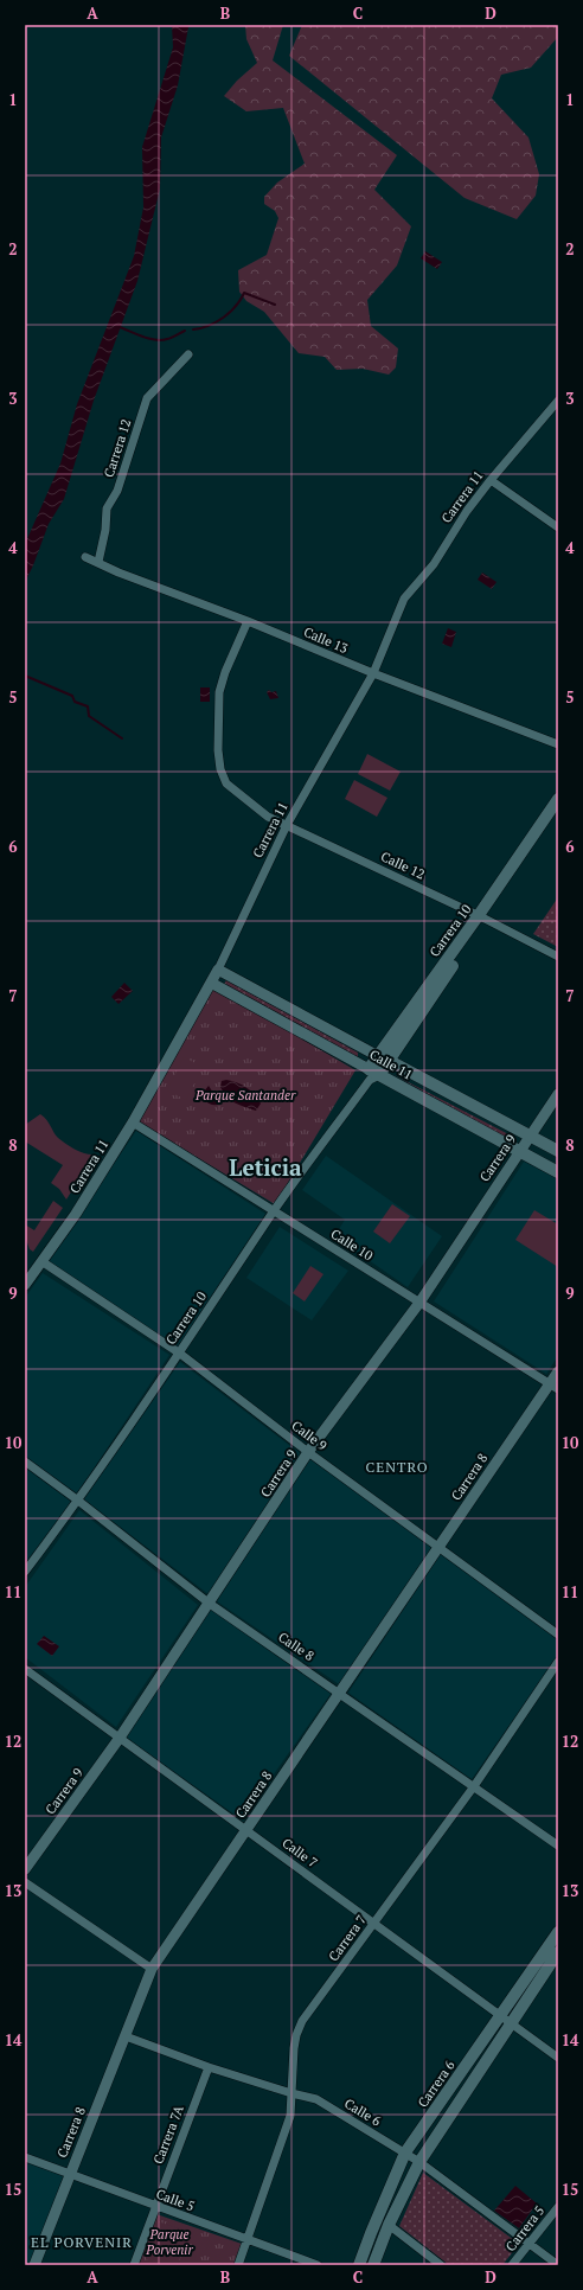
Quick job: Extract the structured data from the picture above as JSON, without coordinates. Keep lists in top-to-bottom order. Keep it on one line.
{"streets":{"main road":["Carrera 10","Calle 11","Carrera 6"],"street":["Carrera 12","Carrera 11","Calle 13","Calle 12","Carrera 9","Calle 10","Calle 9","Carrera 8","Calle 8","Calle 7","Carrera 7","Calle 6","Carrera 7A","Calle 5","Carrera 5"]},"crossings":[["Carrera 12","Calle 13"],["Carrera 11","Calle 13"],["Carrera 11","Calle 12"],["Carrera 11","Calle 11"],["Carrera 11","Calle 10"],["Carrera 11","Calle 9"],["Calle 13","Calle 12"],["Calle 12","Carrera 10"],["Carrera 10","Calle 11"],["Carrera 10","Calle 10"],["Carrera 10","Calle 9"],["Carrera 10","Calle 8"],["Calle 11","Carrera 9"],["Carrera 9","Calle 10"],["Carrera 9","Calle 9"],["Carrera 9","Calle 8"],["Carrera 9","Calle 7"],["Calle 10","Carrera 8"],["Calle 9","Carrera 8"],["Carrera 8","Calle 8"],["Carrera 8","Calle 7"],["Carrera 8","Calle 6"],["Carrera 8","Calle 5"],["Calle 8","Carrera 7"],["Calle 7","Carrera 7"],["Calle 7","Carrera 6"],["Carrera 7","Calle 6"],["Carrera 7","Calle 5"],["Carrera 6","Calle 6"],["Calle 6","Carrera 7A"],["Calle 6","Carrera 5"],["Carrera 7A","Calle 5"]],"districts":["Leticia","CENTRO","EL PORVENIR"],"parks":["Parque Santander","Parque Porvenir"],"grid":{"columns":["A","B","C","D"],"rows":["1","2","3","4","5","6","7","8","9","10","11","12","13","14","15"]}}
